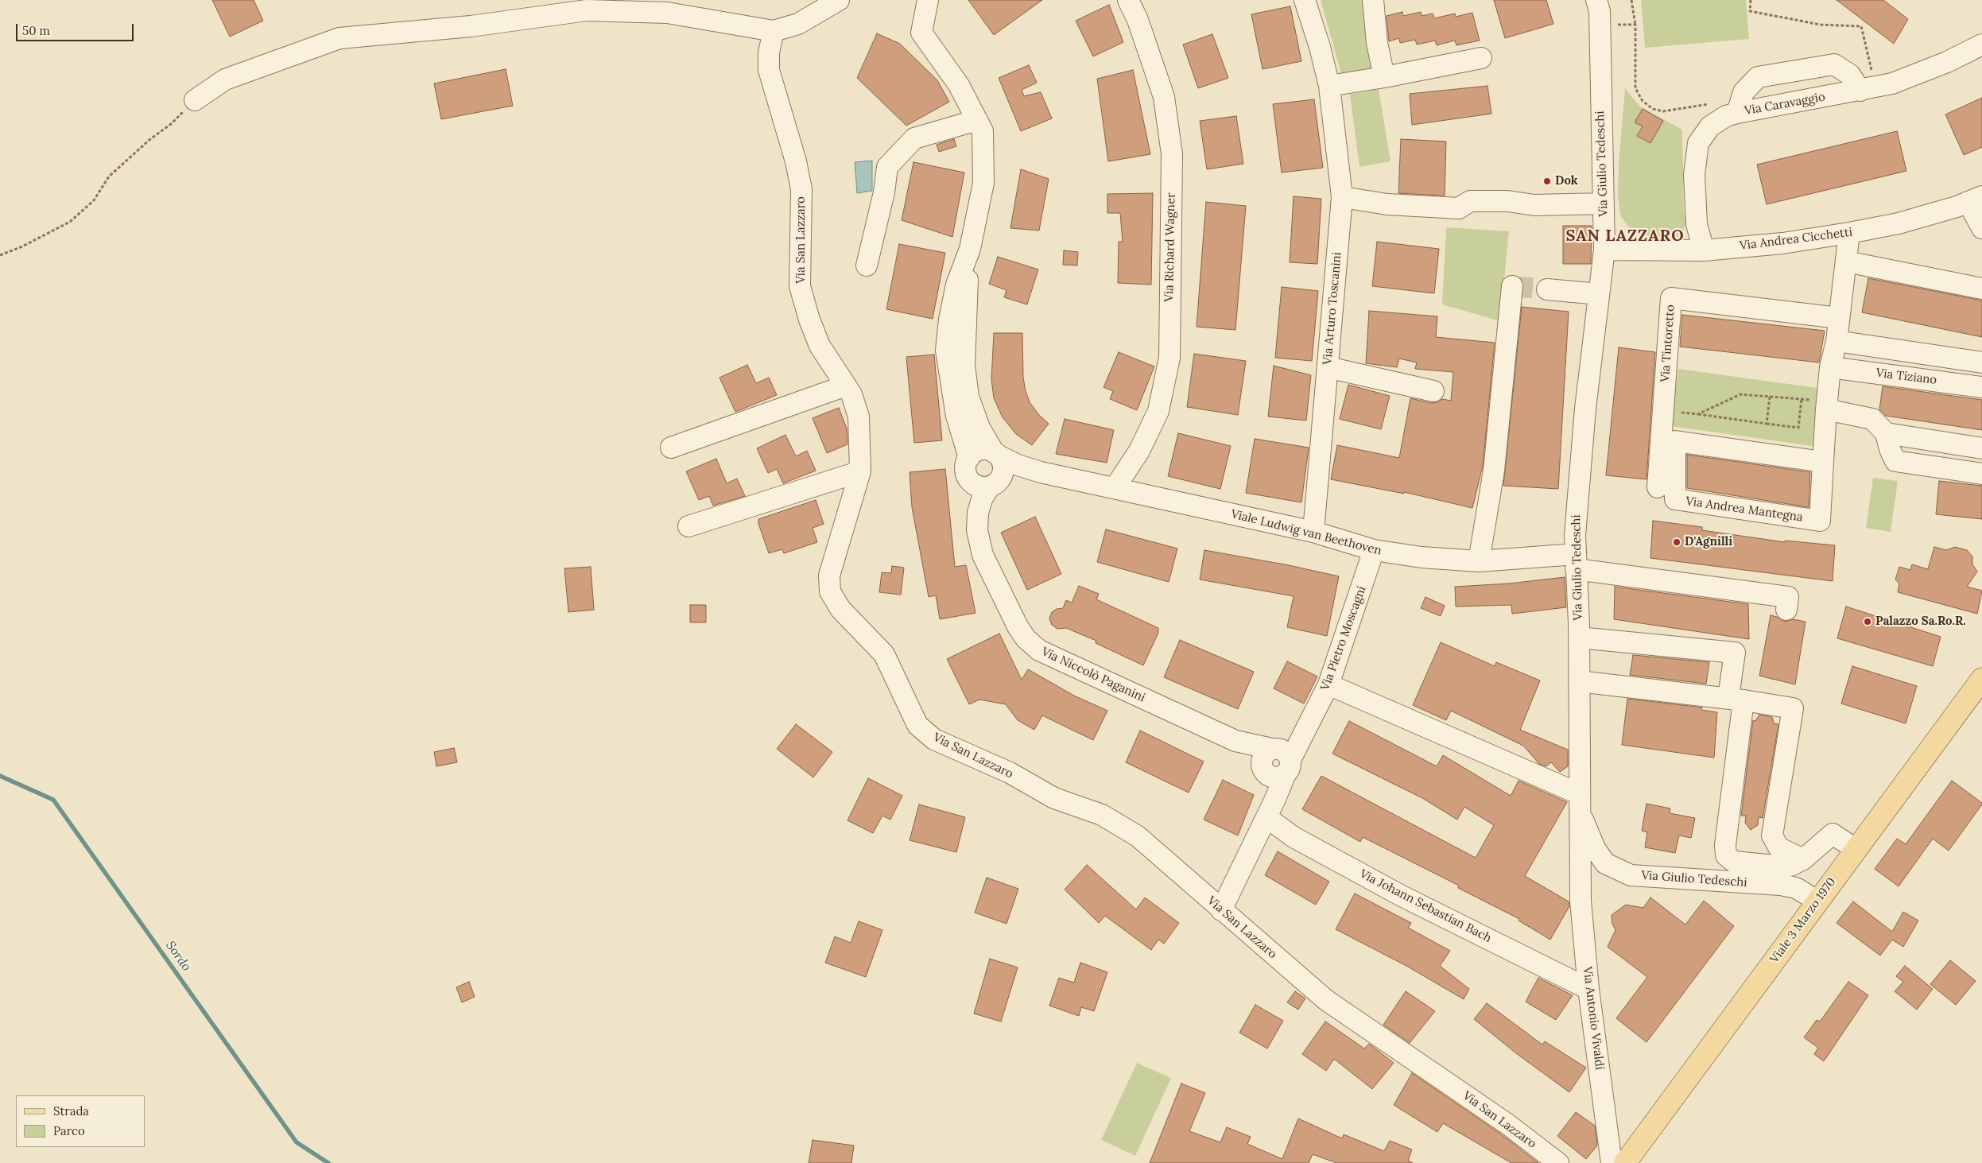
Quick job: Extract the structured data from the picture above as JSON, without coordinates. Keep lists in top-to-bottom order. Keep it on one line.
{"streets":{"main road":["Viale 3 Marzo 1970"],"street":["Via Caravaggio","Via Giulio Tedeschi","Via Andrea Cicchetti","Via San Lazzaro","Via Richard Wagner","Via Arturo Toscanini","Via Tintoretto","Via Tiziano","Via Andrea Mantegna","Viale Ludwig van Beethoven","Via Pietro Moscagni","Via Niccolò Paganini","Via Johann Sebastian Bach","Via Antonio Vivaldi"]},"crossings":[["Via Caravaggio","Via Andrea Cicchetti"],["Via Giulio Tedeschi","Via Andrea Cicchetti"],["Via Giulio Tedeschi","Viale Ludwig van Beethoven"],["Via Giulio Tedeschi","Viale 3 Marzo 1970"],["Via Giulio Tedeschi","Via Antonio Vivaldi"],["Via Andrea Cicchetti","Via Andrea Mantegna"],["Via Richard Wagner","Viale Ludwig van Beethoven"],["Via Arturo Toscanini","Viale Ludwig van Beethoven"],["Via Tintoretto","Via Andrea Mantegna"],["Via Tiziano","Via Andrea Mantegna"],["Viale Ludwig van Beethoven","Via Pietro Moscagni"],["Viale Ludwig van Beethoven","Via Niccolò Paganini"],["Via Pietro Moscagni","Via Niccolò Paganini"],["Via Johann Sebastian Bach","Via Antonio Vivaldi"]],"districts":["SAN LAZZARO"],"water":["Sordo"],"places":["Dok","D'Agnilli","Palazzo Sa.Ro.R."],"legend":["Strada","Parco"],"scale_bar":"50 m"}
